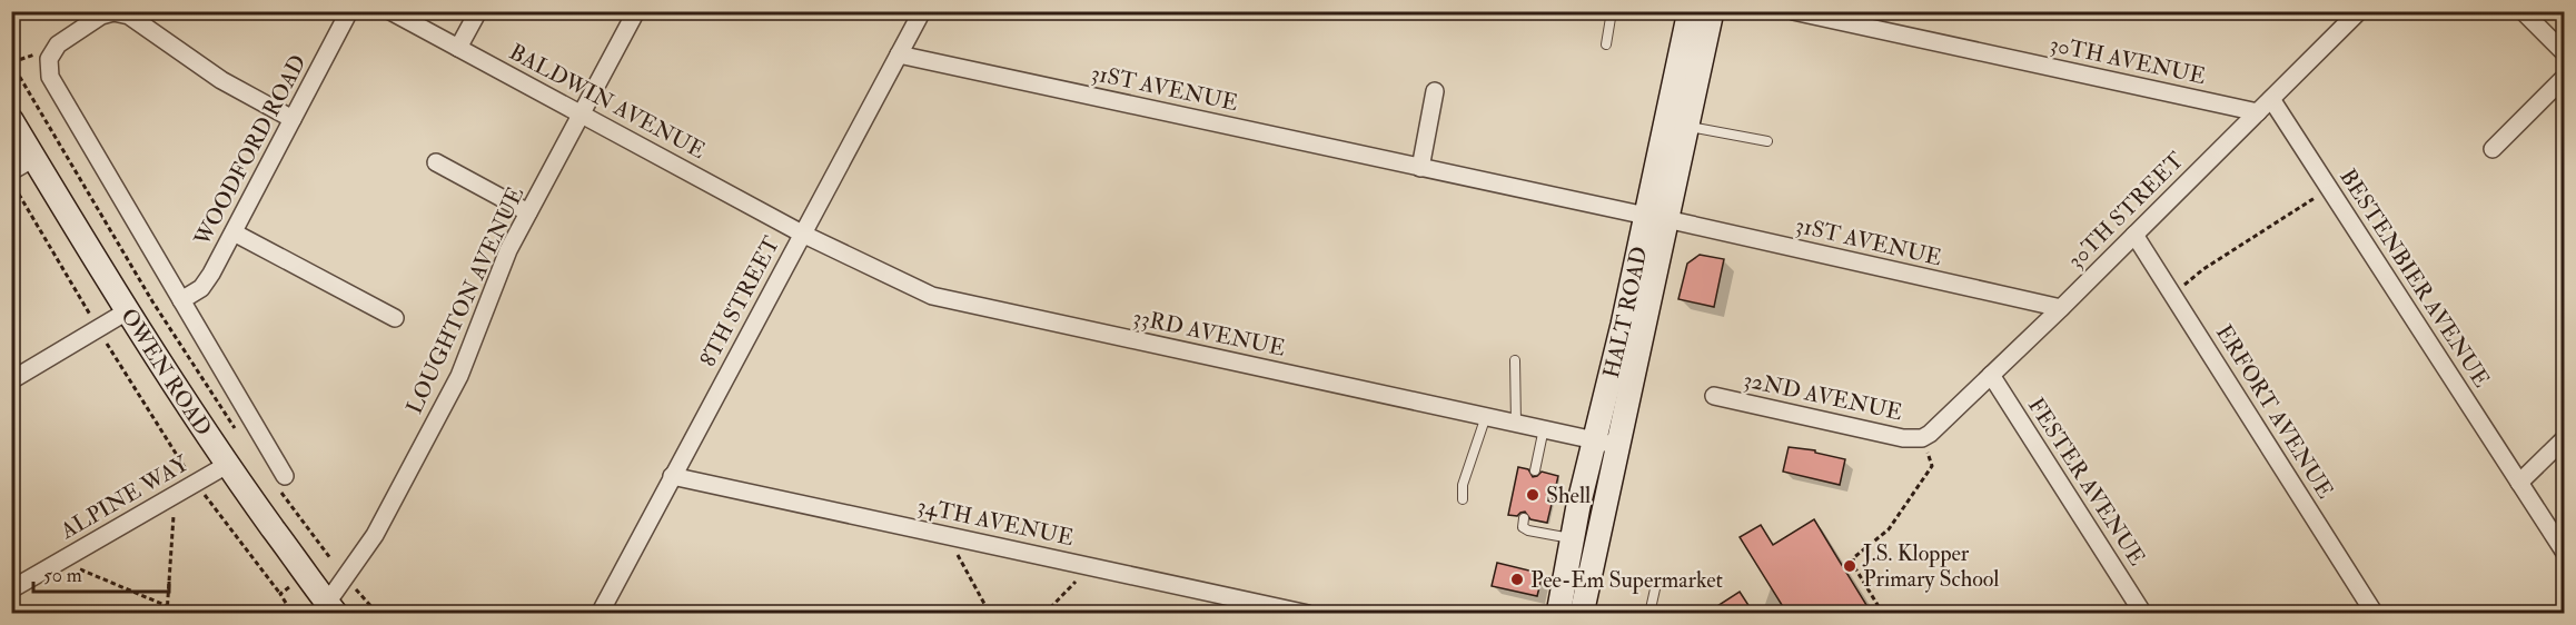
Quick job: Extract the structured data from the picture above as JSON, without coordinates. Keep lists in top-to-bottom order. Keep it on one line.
{"streets":{"street":["30TH AVENUE","31ST AVENUE","BALDWIN AVENUE","WOODFORD ROAD","30TH STREET","BESTENBIER AVENUE","LOUGHTON AVENUE","8TH STREET","HALT ROAD","33RD AVENUE","OWEN ROAD","32ND AVENUE","ERFORT AVENUE","FESTER AVENUE","ALPINE WAY","34TH AVENUE"]},"crossings":[["30TH AVENUE","30TH STREET"],["31ST AVENUE","30TH STREET"],["31ST AVENUE","8TH STREET"],["31ST AVENUE","HALT ROAD"],["BALDWIN AVENUE","LOUGHTON AVENUE"],["BALDWIN AVENUE","8TH STREET"],["BALDWIN AVENUE","33RD AVENUE"],["30TH STREET","BESTENBIER AVENUE"],["30TH STREET","32ND AVENUE"],["30TH STREET","ERFORT AVENUE"],["30TH STREET","FESTER AVENUE"],["LOUGHTON AVENUE","OWEN ROAD"],["8TH STREET","33RD AVENUE"],["8TH STREET","34TH AVENUE"],["HALT ROAD","33RD AVENUE"],["OWEN ROAD","ALPINE WAY"]],"places":["Shell","J.S. Klopper Primary School","Pee-Em Supermarket"],"scale_bar":"50 m"}
